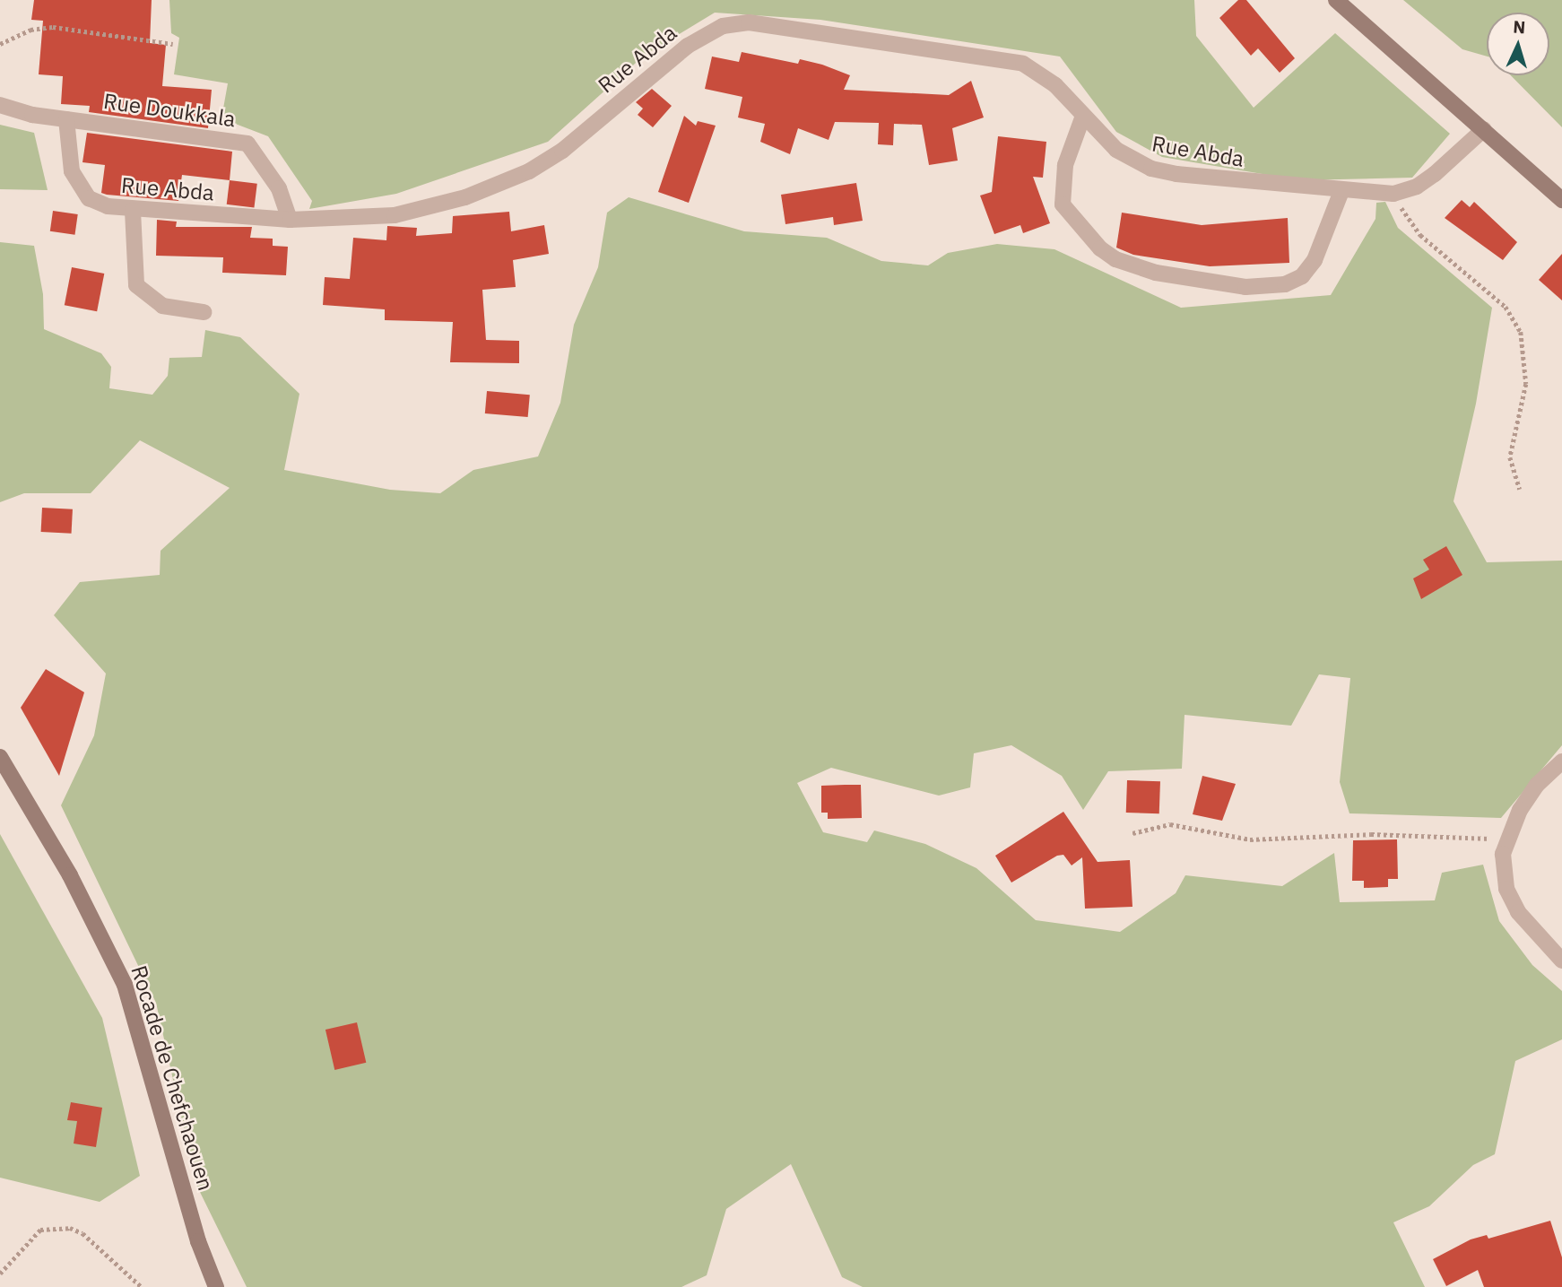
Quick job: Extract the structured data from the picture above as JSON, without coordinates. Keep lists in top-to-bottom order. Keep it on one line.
{"streets":{"main road":["Rocade de Chefchaouen"],"street":["Rue Abda","Rue Doukkala"]},"crossings":[["Rue Abda","Rue Doukkala"]],"north":"top"}
